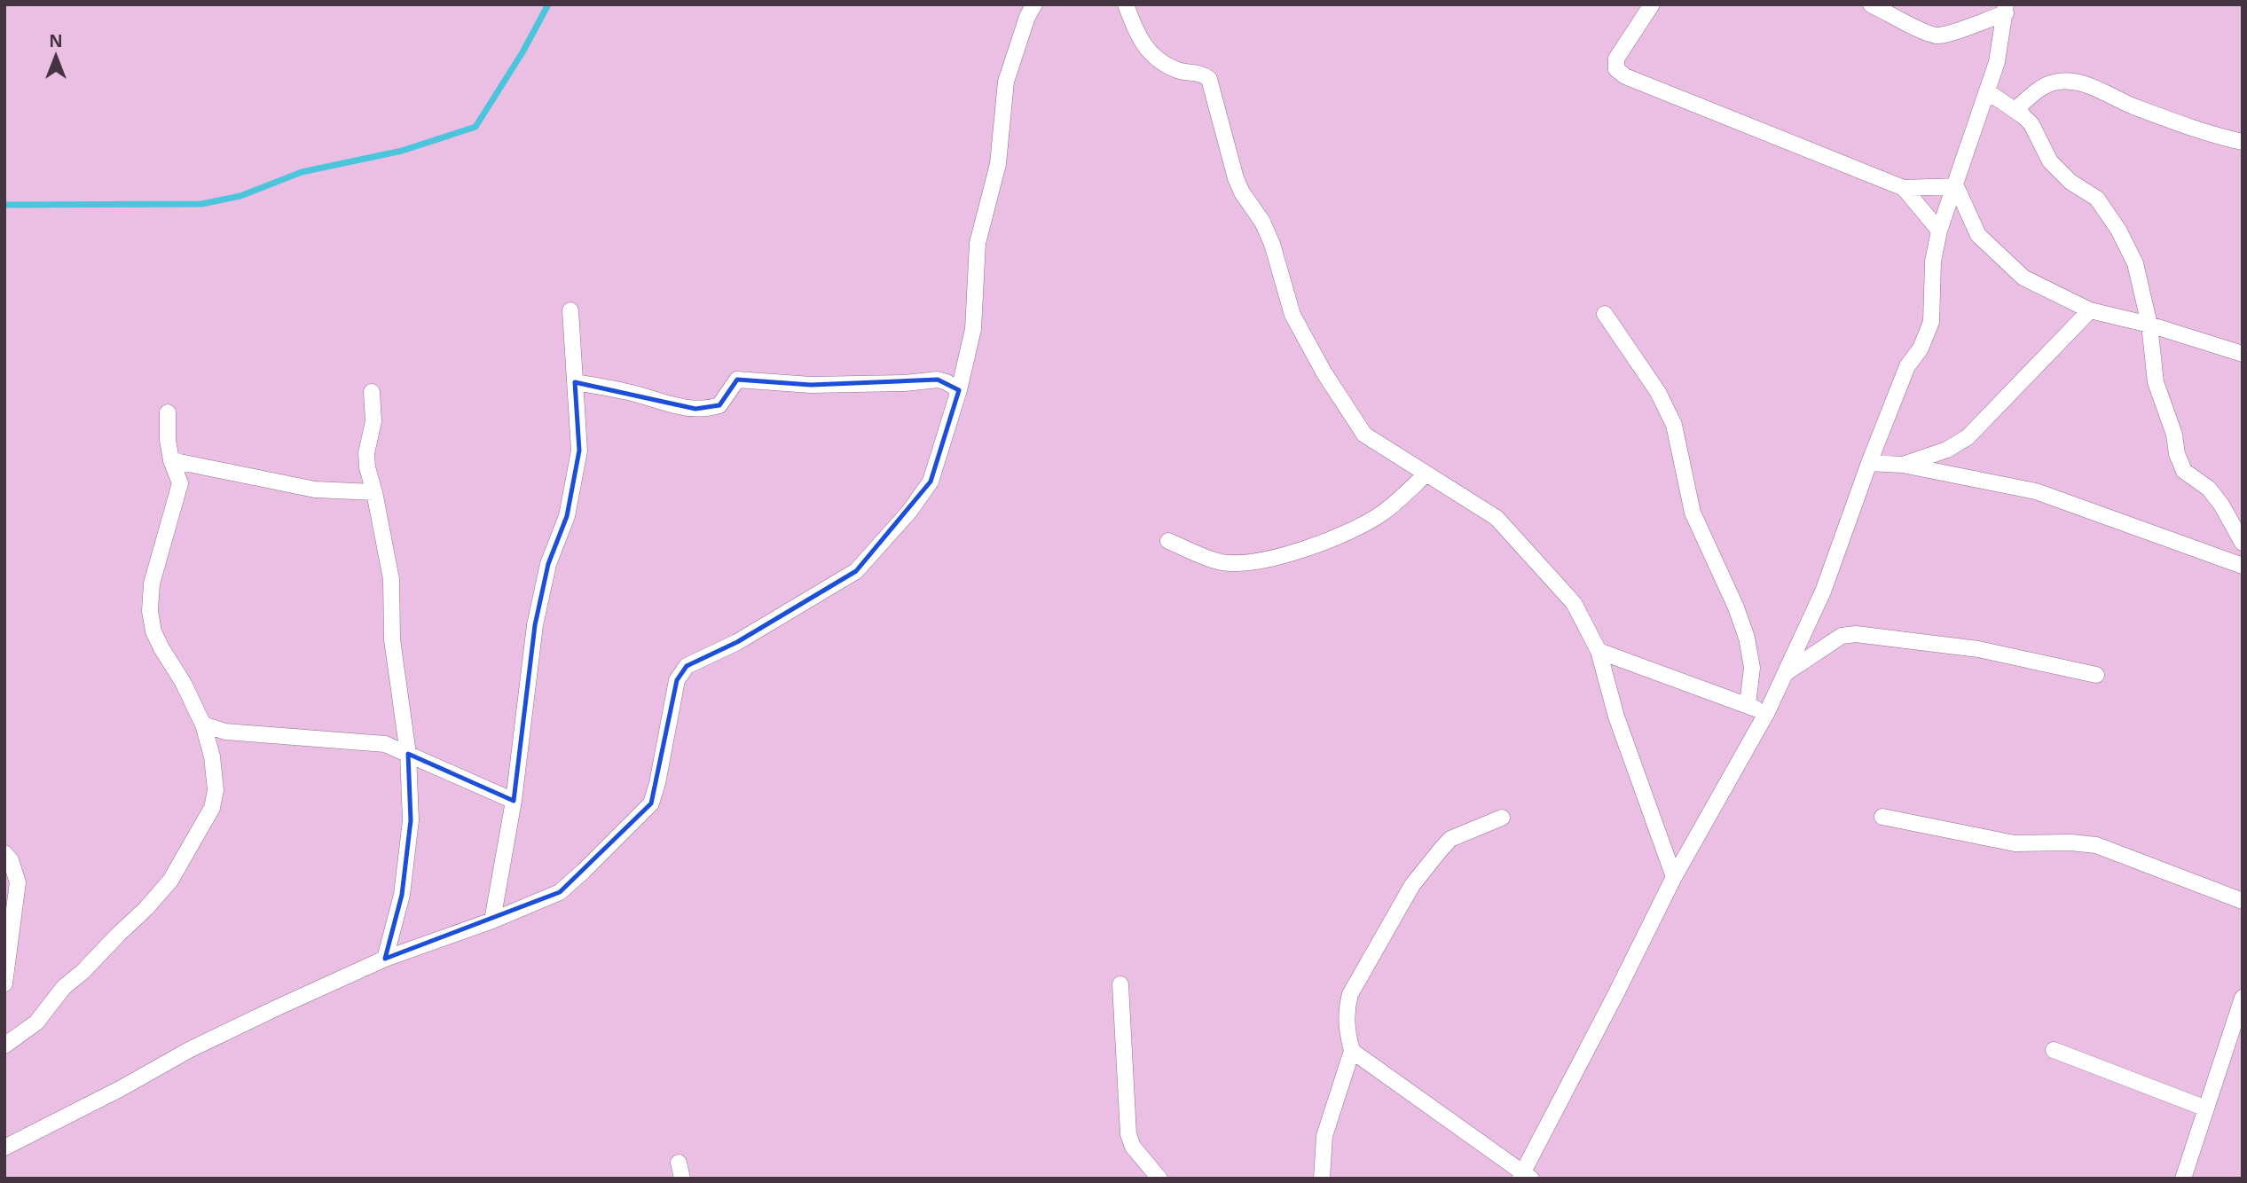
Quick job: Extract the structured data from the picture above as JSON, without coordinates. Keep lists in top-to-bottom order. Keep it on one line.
{"north":"top"}
